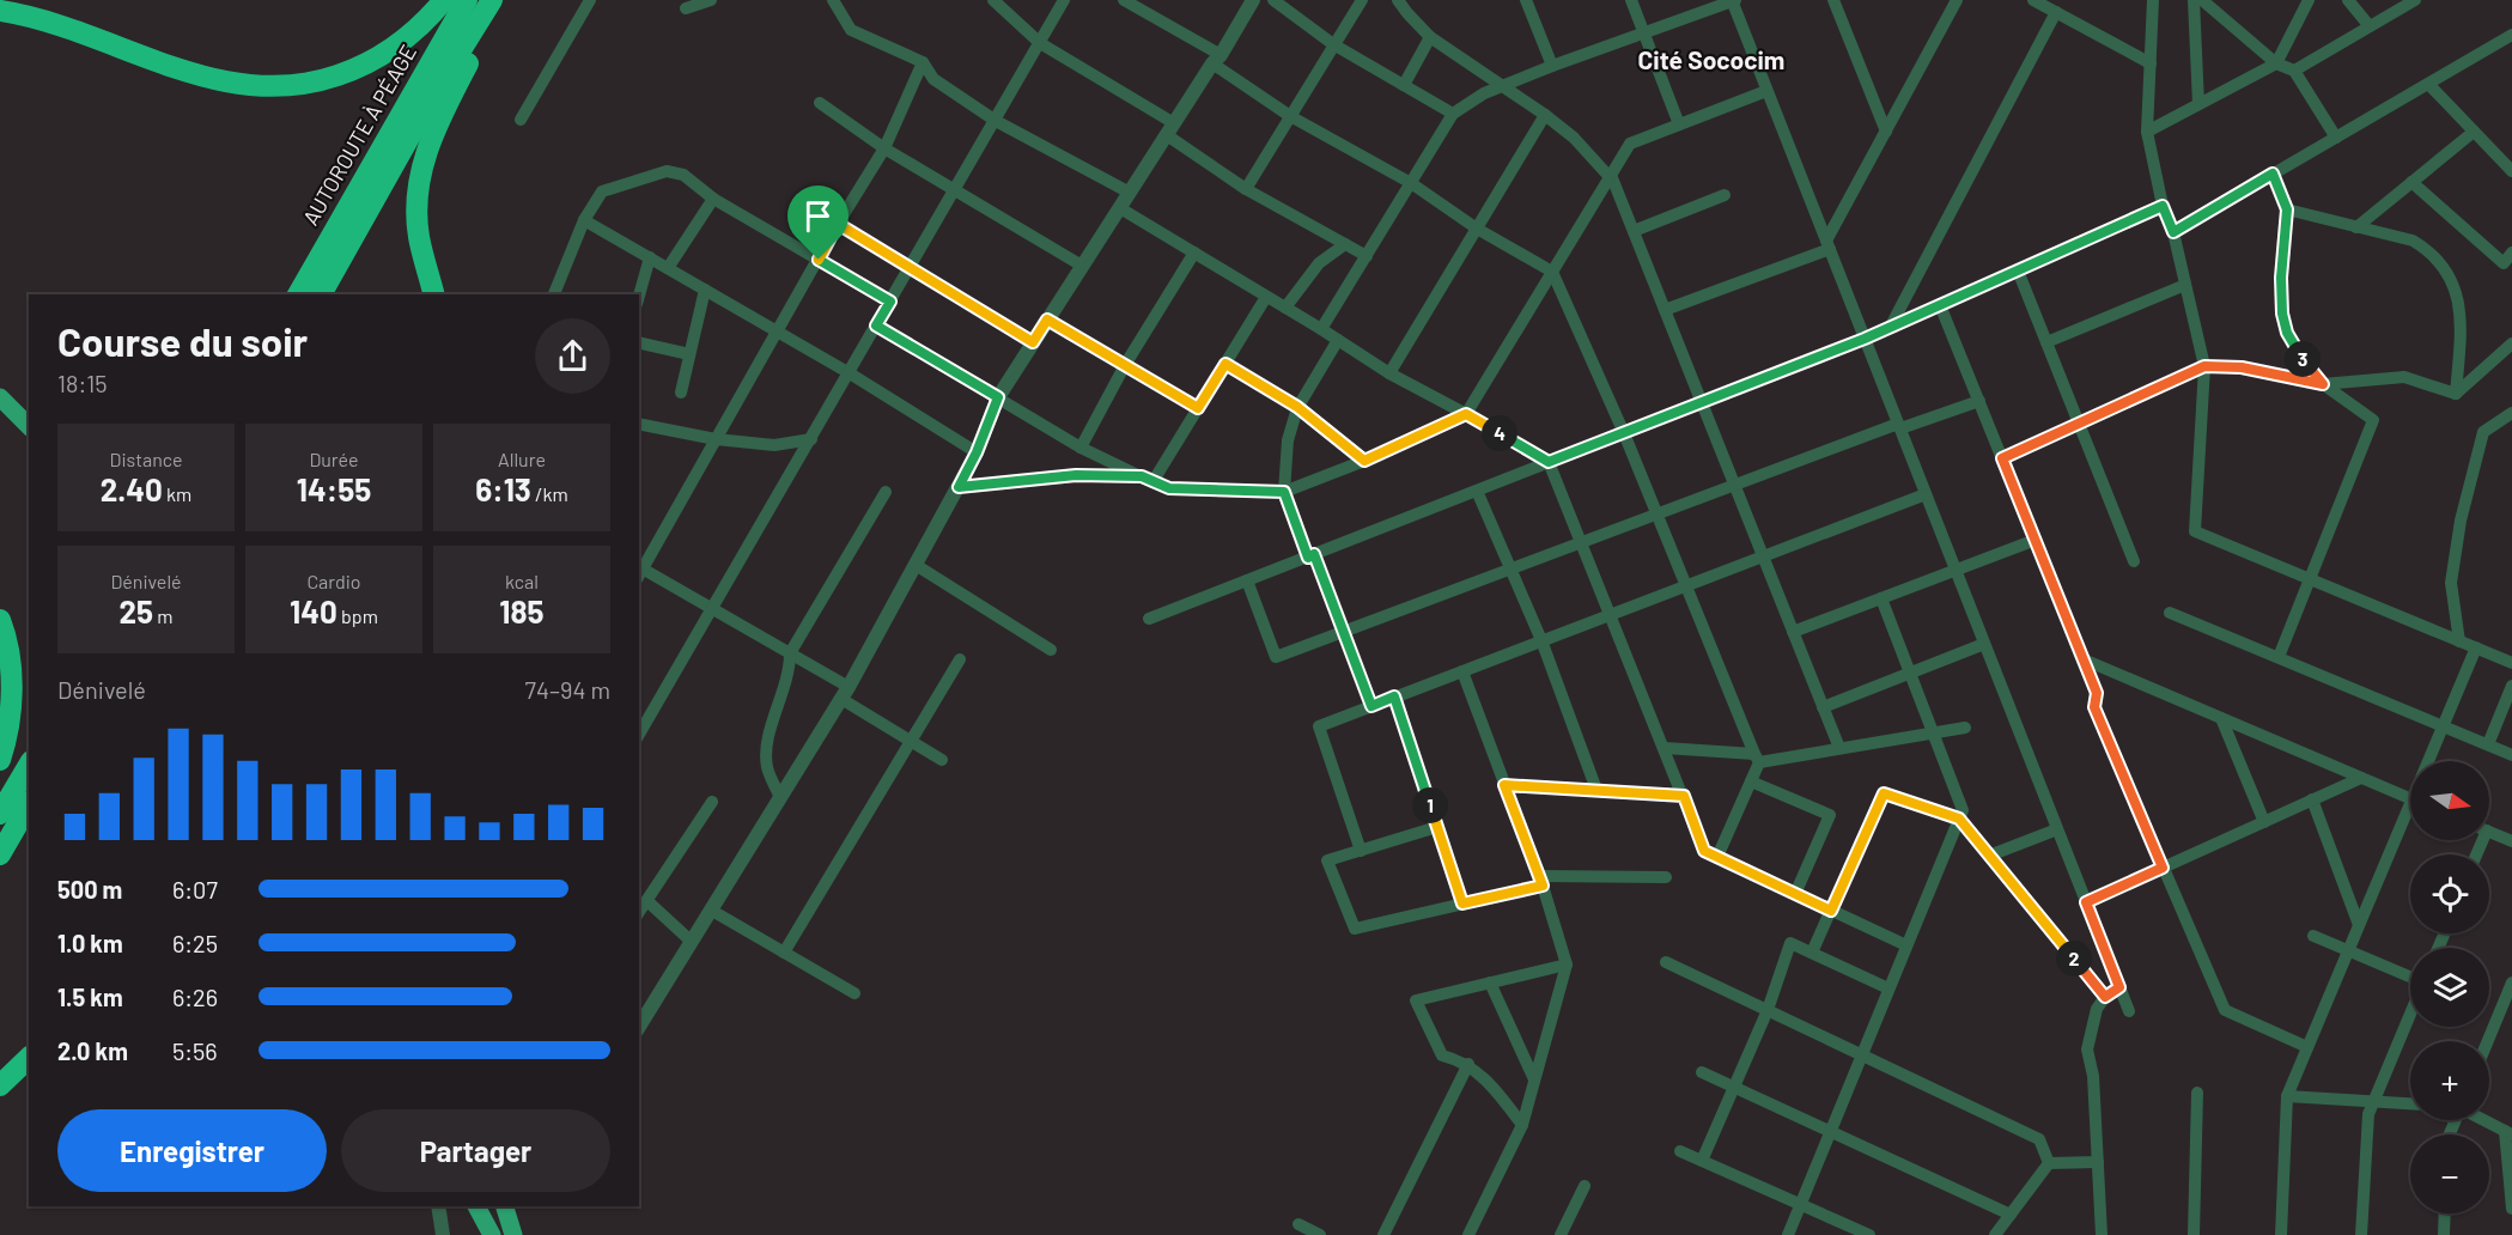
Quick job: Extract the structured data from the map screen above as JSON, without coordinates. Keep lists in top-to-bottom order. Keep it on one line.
{"streets":{"highway":["AUTOROUTE À PÉAGE"]},"districts":["Cité Sococim"],"north":"right","page":{"heading":["Course du soir","18:15"],"pins":["3","4","1","2"],"stats":[["Distance","2.40 km"],["Durée","14:55"],["Allure","6:13 /km"],["Dénivelé","25 m"],["Cardio","140 bpm"],["kcal","185"]],"chart":["Dénivelé","74–94 m"],"map_buttons":["+","−"],"list":[{"name":"500 m","note":"6:07"},{"name":"1.0 km","note":"6:25"},{"name":"1.5 km","note":"6:26"},{"name":"2.0 km","note":"5:56"}],"buttons":["Enregistrer","Partager"]}}
